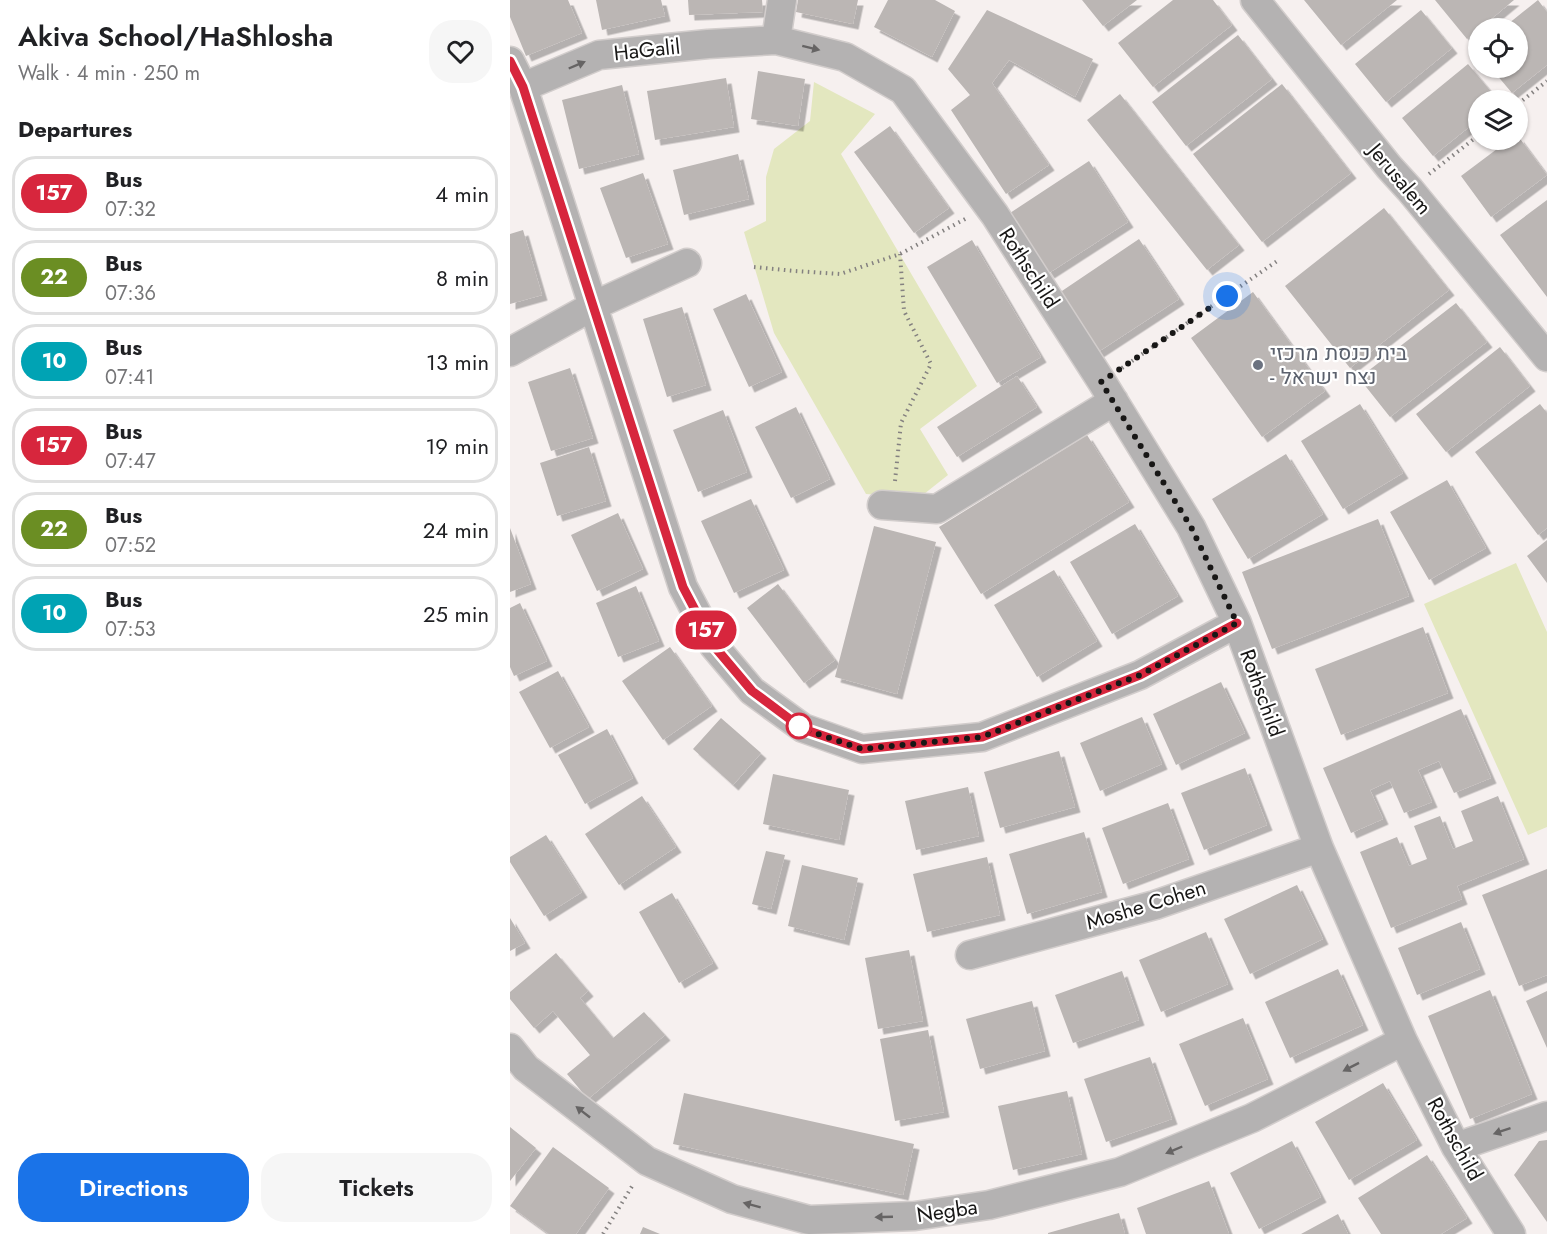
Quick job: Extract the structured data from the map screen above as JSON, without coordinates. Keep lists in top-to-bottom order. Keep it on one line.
{"streets":{"street":["HaGalil","Jerusalem","Rothschild","Moshe Cohen","Negba"]},"crossings":[["HaGalil","Rothschild"],["Rothschild","Moshe Cohen"],["Rothschild","Negba"]],"one_way":["HaGalil","Negba"],"places":["בית כנסת מרכזי - נצח ישראל"],"lines":["bus line 157"],"page":{"heading":[["Akiva School/HaShlosha","Walk · 4 min · 250 m"],"Departures"],"on_map":"157","list":[{"mark":"157","name":"Bus","note":"07:32","value":"4 min"},{"mark":"22","name":"Bus","note":"07:36","value":"8 min"},{"mark":"10","name":"Bus","note":"07:41","value":"13 min"},{"mark":"157","name":"Bus","note":"07:47","value":"19 min"},{"mark":"22","name":"Bus","note":"07:52","value":"24 min"},{"mark":"10","name":"Bus","note":"07:53","value":"25 min"}],"buttons":["Directions","Tickets"]}}
